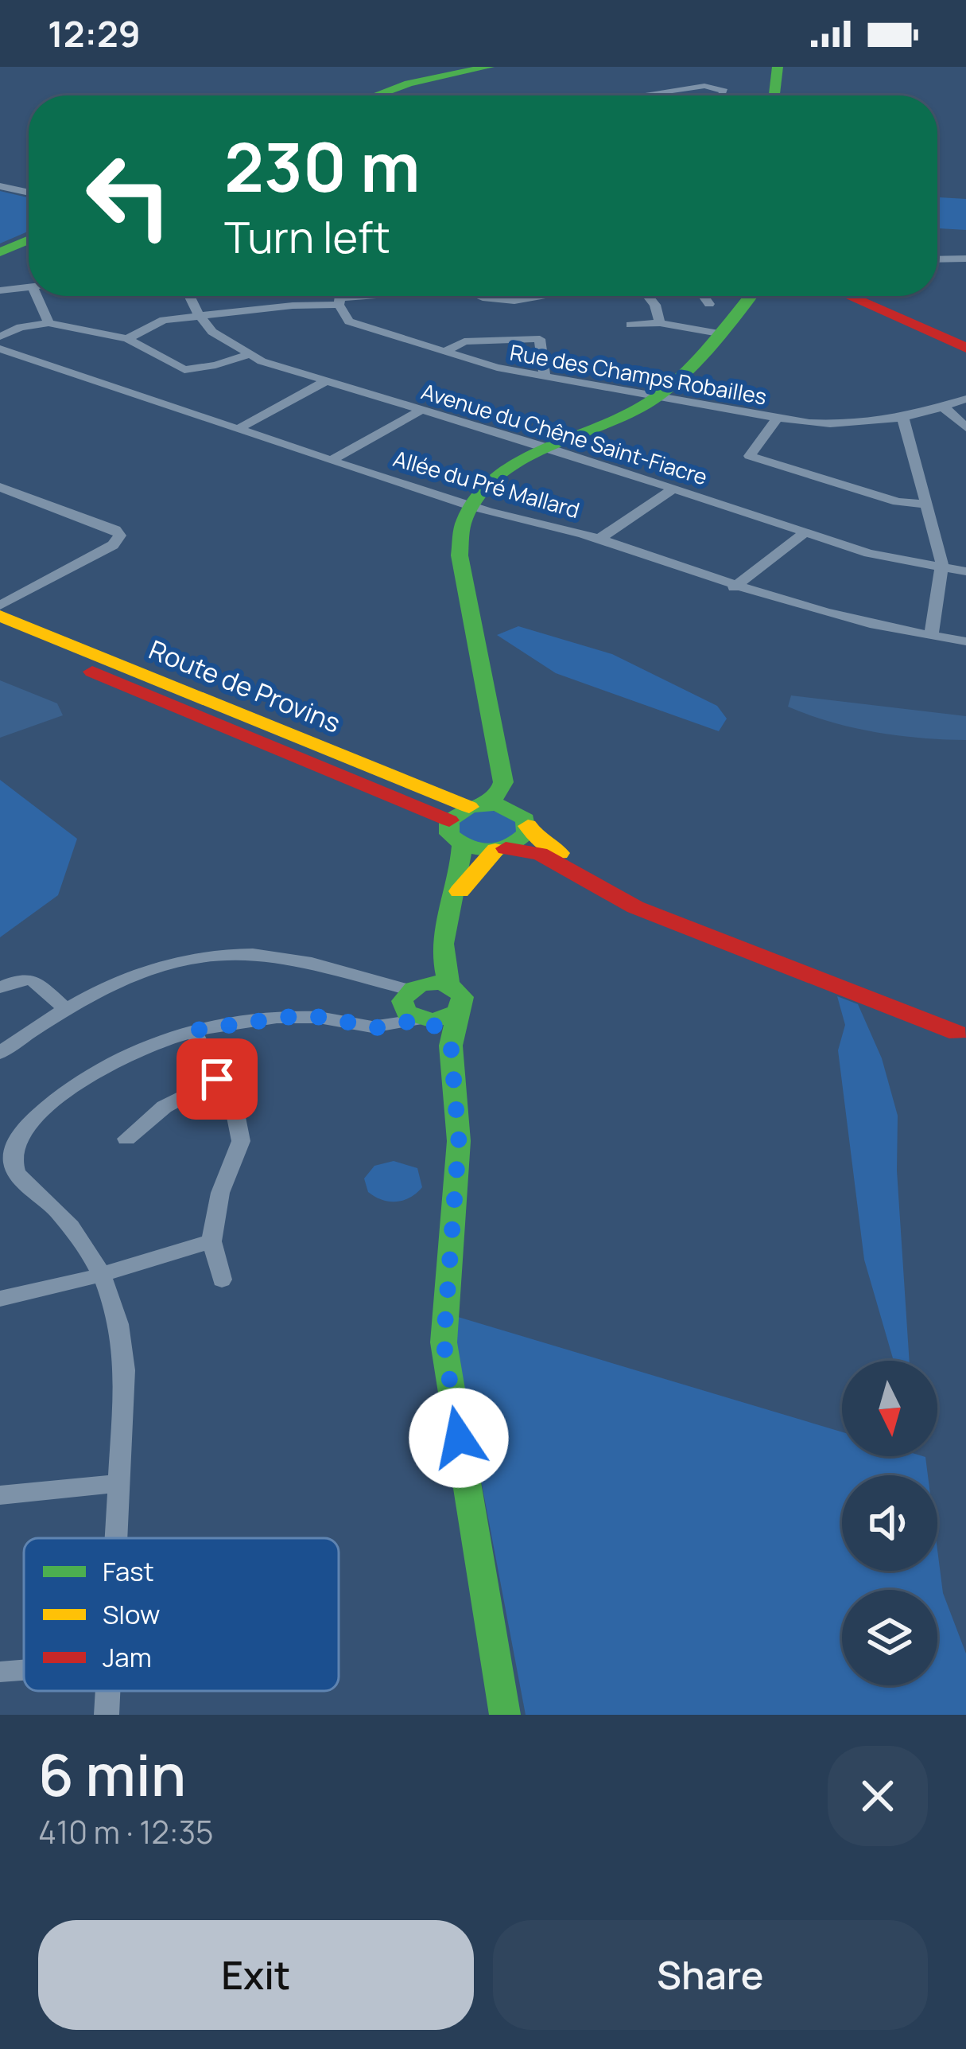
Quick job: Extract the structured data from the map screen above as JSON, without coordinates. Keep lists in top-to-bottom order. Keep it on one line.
{"streets":{"main road":["Route de Provins"],"street":["Rue des Champs Robailles","Avenue du Chêne Saint-Fiacre","Allée du Pré Mallard"]},"legend":["Fast","Slow","Jam"],"north":"bottom","page":{"status":"12:29","turn":["230 m","Turn left"],"heading":["6 min","410 m · 12:35"],"buttons":["Exit","Share"]}}
